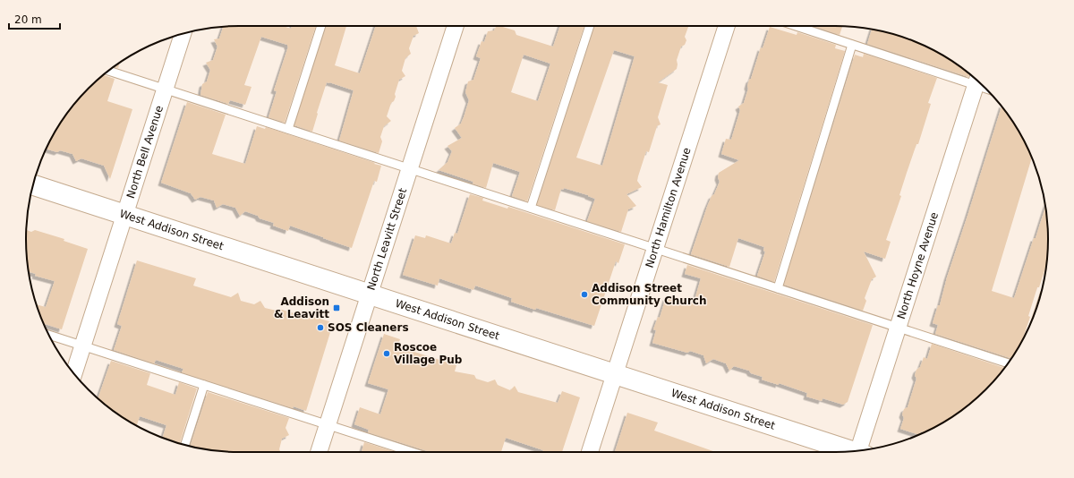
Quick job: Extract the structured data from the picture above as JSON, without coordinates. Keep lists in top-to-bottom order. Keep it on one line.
{"streets":{"street":["North Bell Avenue","North Hamilton Avenue","West Addison Street","North Leavitt Street","North Hoyne Avenue"]},"crossings":[["North Bell Avenue","West Addison Street"],["North Hamilton Avenue","West Addison Street"],["West Addison Street","North Leavitt Street"]],"places":{"other":["Addison Street Community Church","SOS Cleaners","Roscoe Village Pub"],"transit":["Addison & Leavitt"]},"scale_bar":"20 m"}
